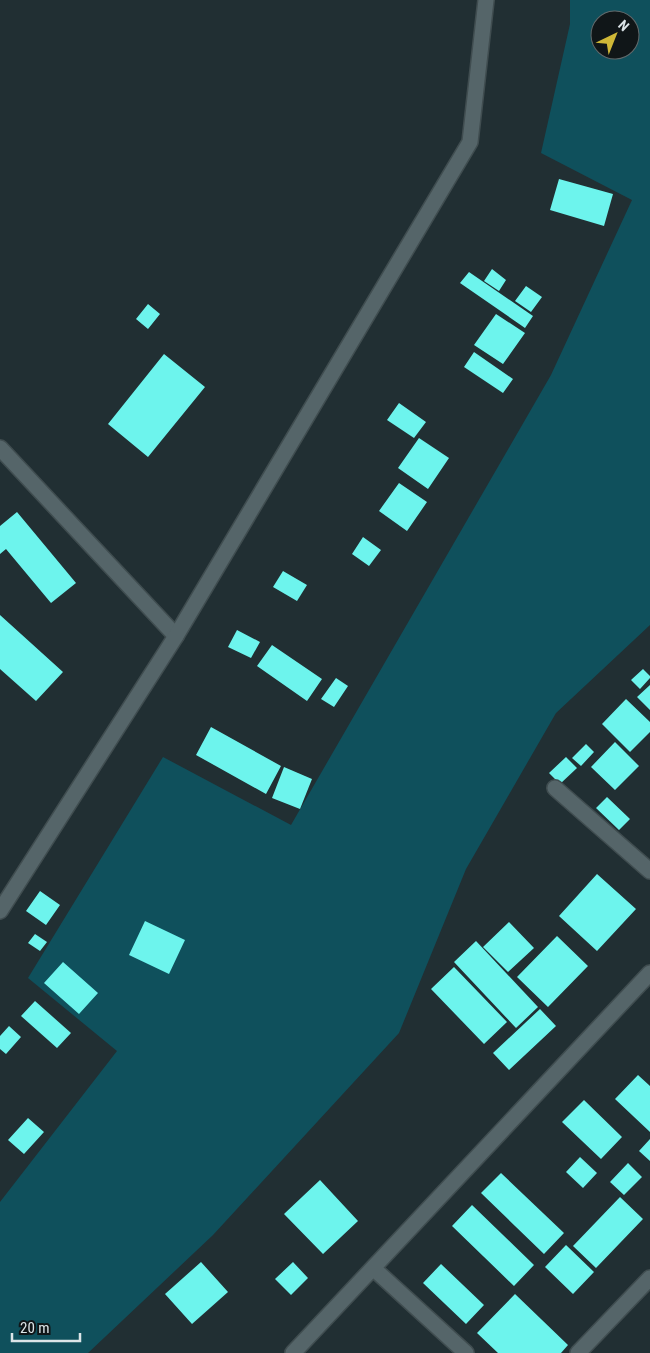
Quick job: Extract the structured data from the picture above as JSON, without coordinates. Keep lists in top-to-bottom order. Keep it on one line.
{"scale_bar":"20 m","north":"top right"}
